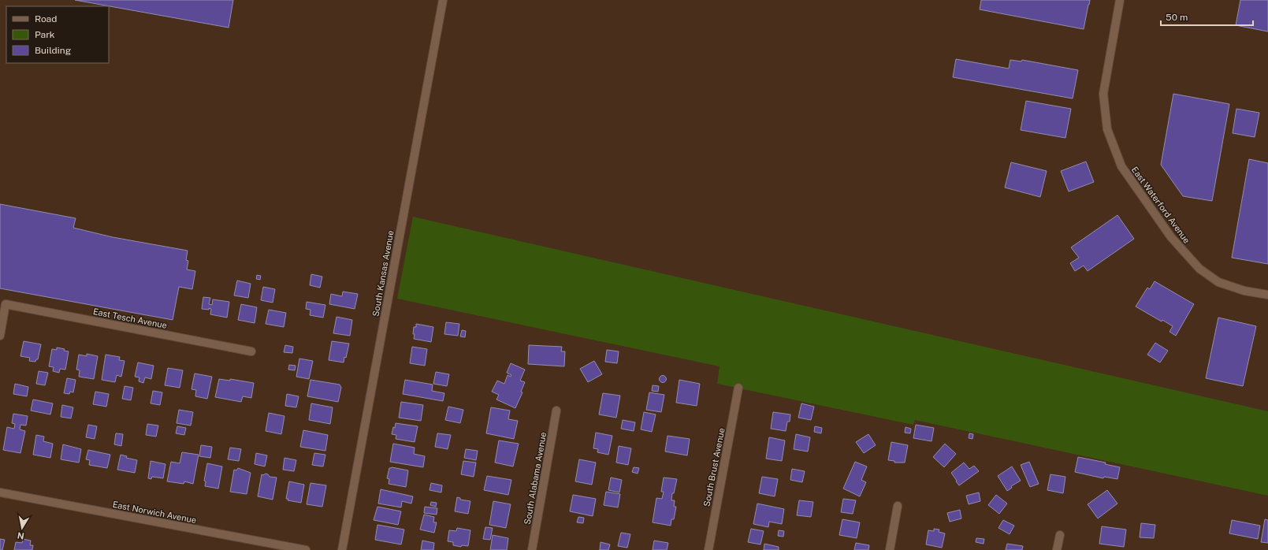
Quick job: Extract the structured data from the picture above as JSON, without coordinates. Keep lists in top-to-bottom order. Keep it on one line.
{"streets":{"street":["East Waterford Avenue","South Kansas Avenue","East Tesch Avenue","South Brust Avenue","South Alabama Avenue","East Norwich Avenue"]},"legend":["Road","Park","Building"],"scale_bar":"50 m","north":"bottom"}
